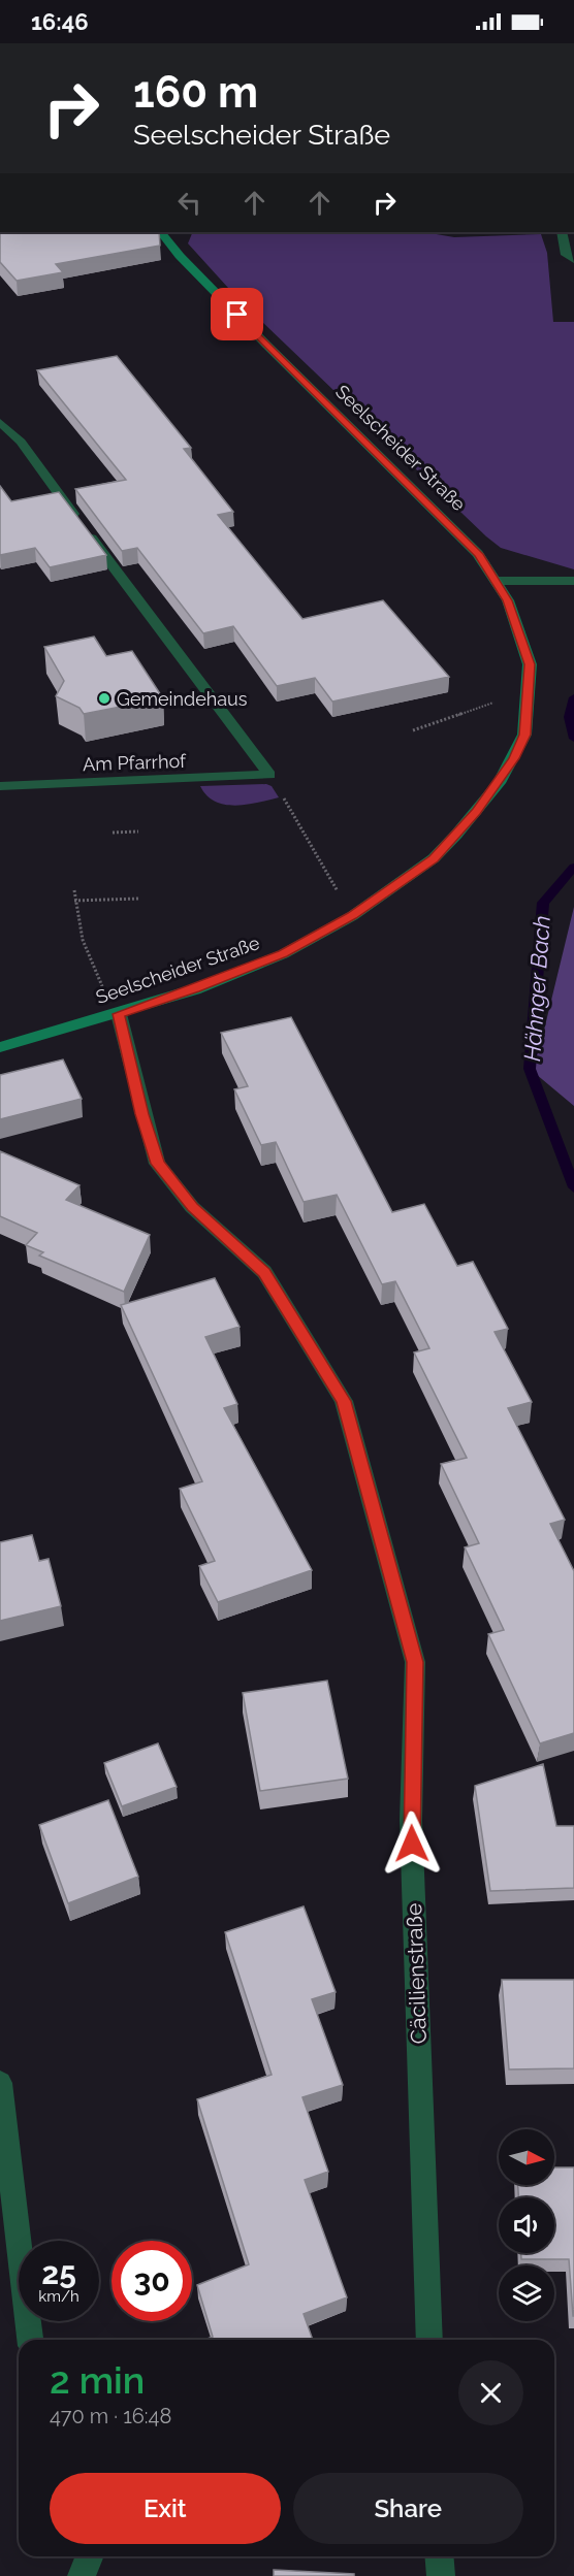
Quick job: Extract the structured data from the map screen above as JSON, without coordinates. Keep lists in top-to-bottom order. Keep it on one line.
{"streets":{"street":["Seelscheider Straße","Am Pfarrhof","Cäcilienstraße"]},"crossings":[["Seelscheider Straße","Cäcilienstraße"]],"water":["Hähnger Bach"],"places":["Gemeindehaus"],"north":"right","page":{"status":"16:46","turn":["160 m","Seelscheider Straße"],"speed":"25 km/h","limit":"30","heading":["2 min","470 m · 16:48"],"buttons":["Exit","Share"]}}
